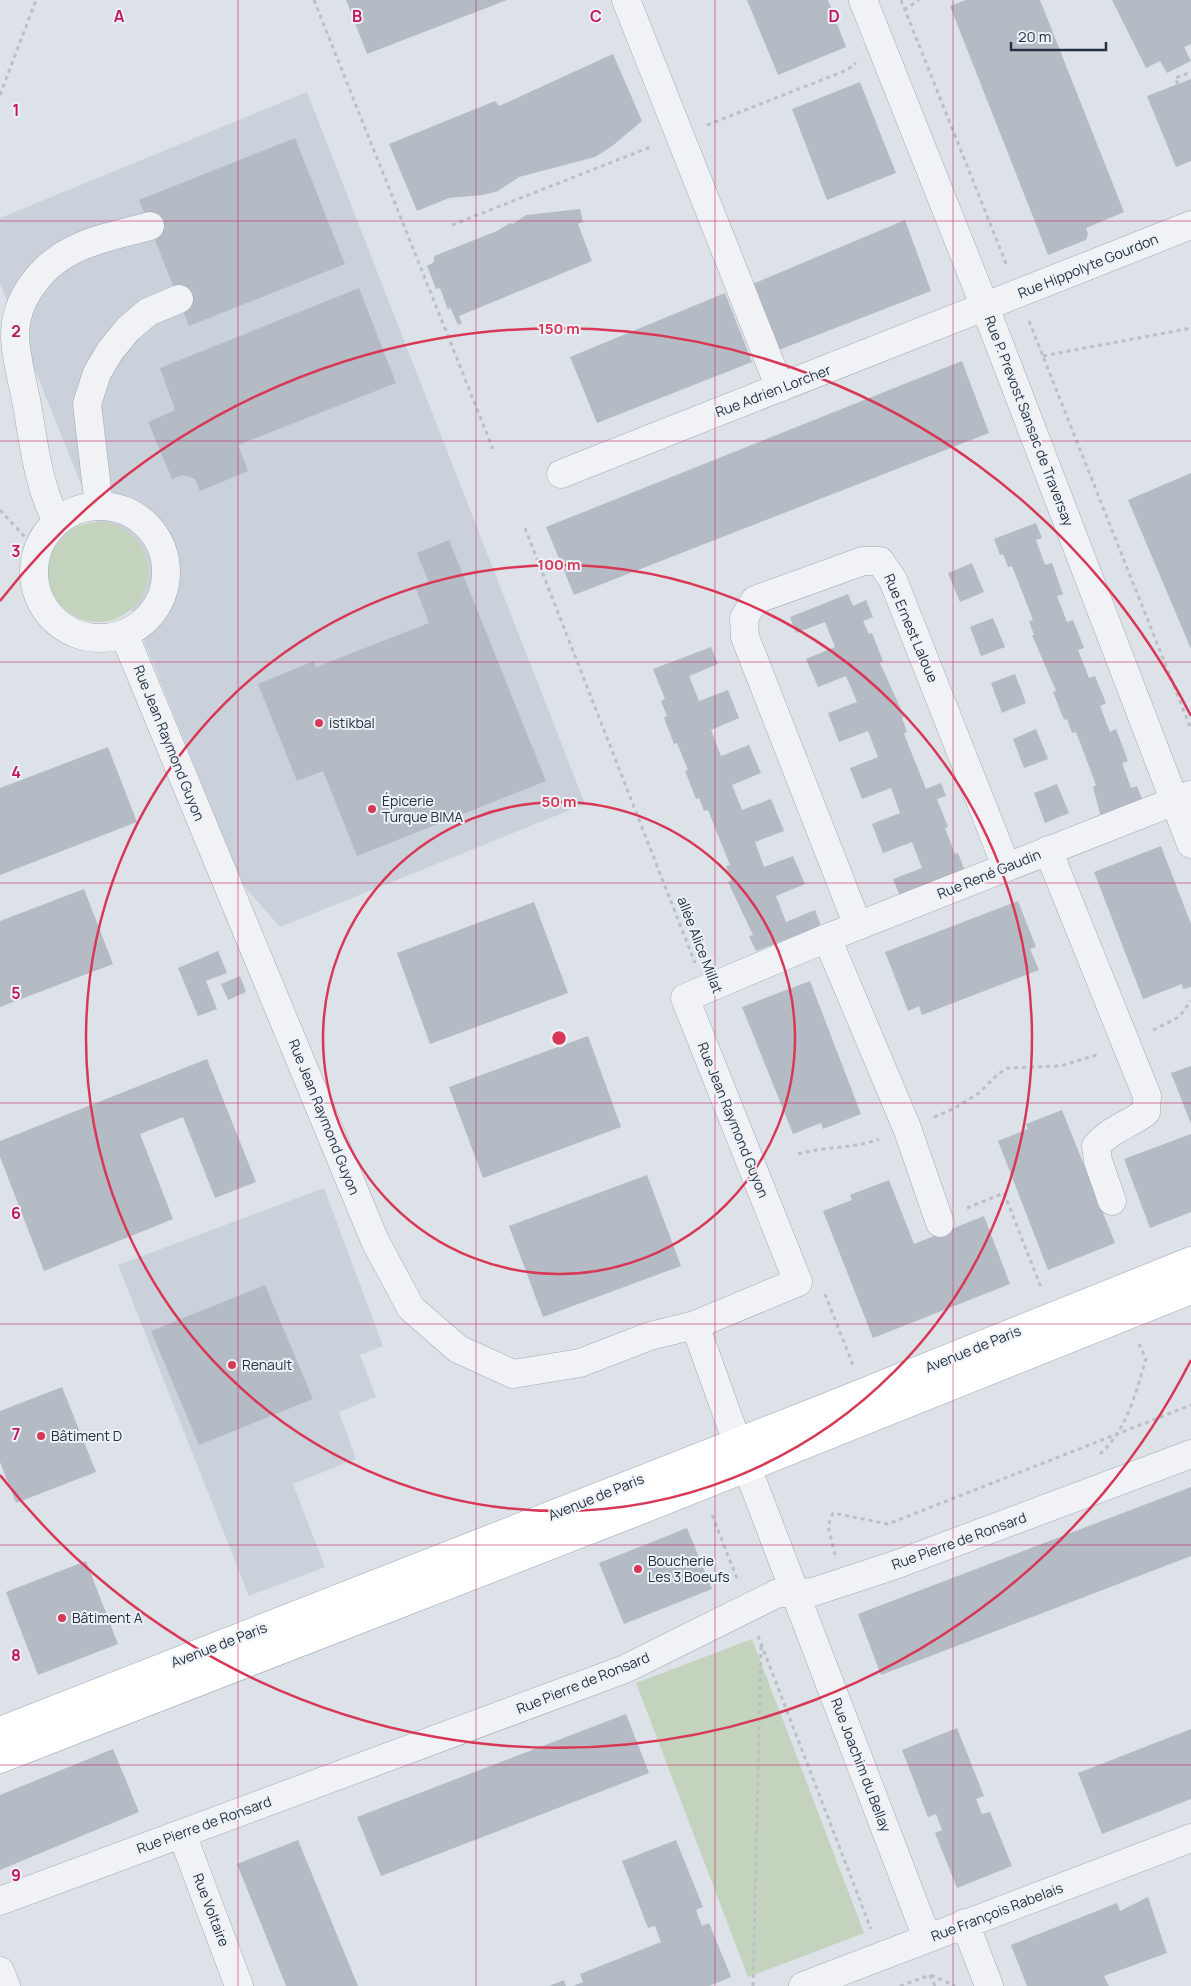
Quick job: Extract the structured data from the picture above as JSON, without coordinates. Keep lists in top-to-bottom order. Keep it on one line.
{"streets":{"main road":["Avenue de Paris"],"street":["Rue Hippolyte Gourdon","Rue Adrien Lorcher","Rue P. Prevost Sansac de Traversay","Rue Ernest Laloue","Rue Jean Raymond Guyon","Rue René Gaudin","Rue Pierre de Ronsard","Rue Joachim du Bellay","Rue Voltaire","Rue François Rabelais"],"path":["allėe Alice Millat"]},"crossings":[["Rue Hippolyte Gourdon","Rue Adrien Lorcher"],["Rue Hippolyte Gourdon","Rue P. Prevost Sansac de Traversay"],["Rue Adrien Lorcher","Rue P. Prevost Sansac de Traversay"],["Rue P. Prevost Sansac de Traversay","Rue René Gaudin"],["Rue Ernest Laloue","Rue René Gaudin"],["Rue Jean Raymond Guyon","Rue René Gaudin"],["Rue Jean Raymond Guyon","allėe Alice Millat"],["Avenue de Paris","Rue Joachim du Bellay"],["Rue Pierre de Ronsard","Rue Joachim du Bellay"],["Rue Pierre de Ronsard","Rue Voltaire"],["Rue Joachim du Bellay","Rue François Rabelais"]],"places":["istikbal","Épicerie Turque BIMA","Renault","Bâtiment D","Boucherie Les 3 Boeufs","Bâtiment A"],"scale_bar":"20 m","grid":{"columns":["A","B","C","D"],"rows":["1","2","3","4","5","6","7","8","9"]},"rings":["150 m","100 m","50 m"]}
